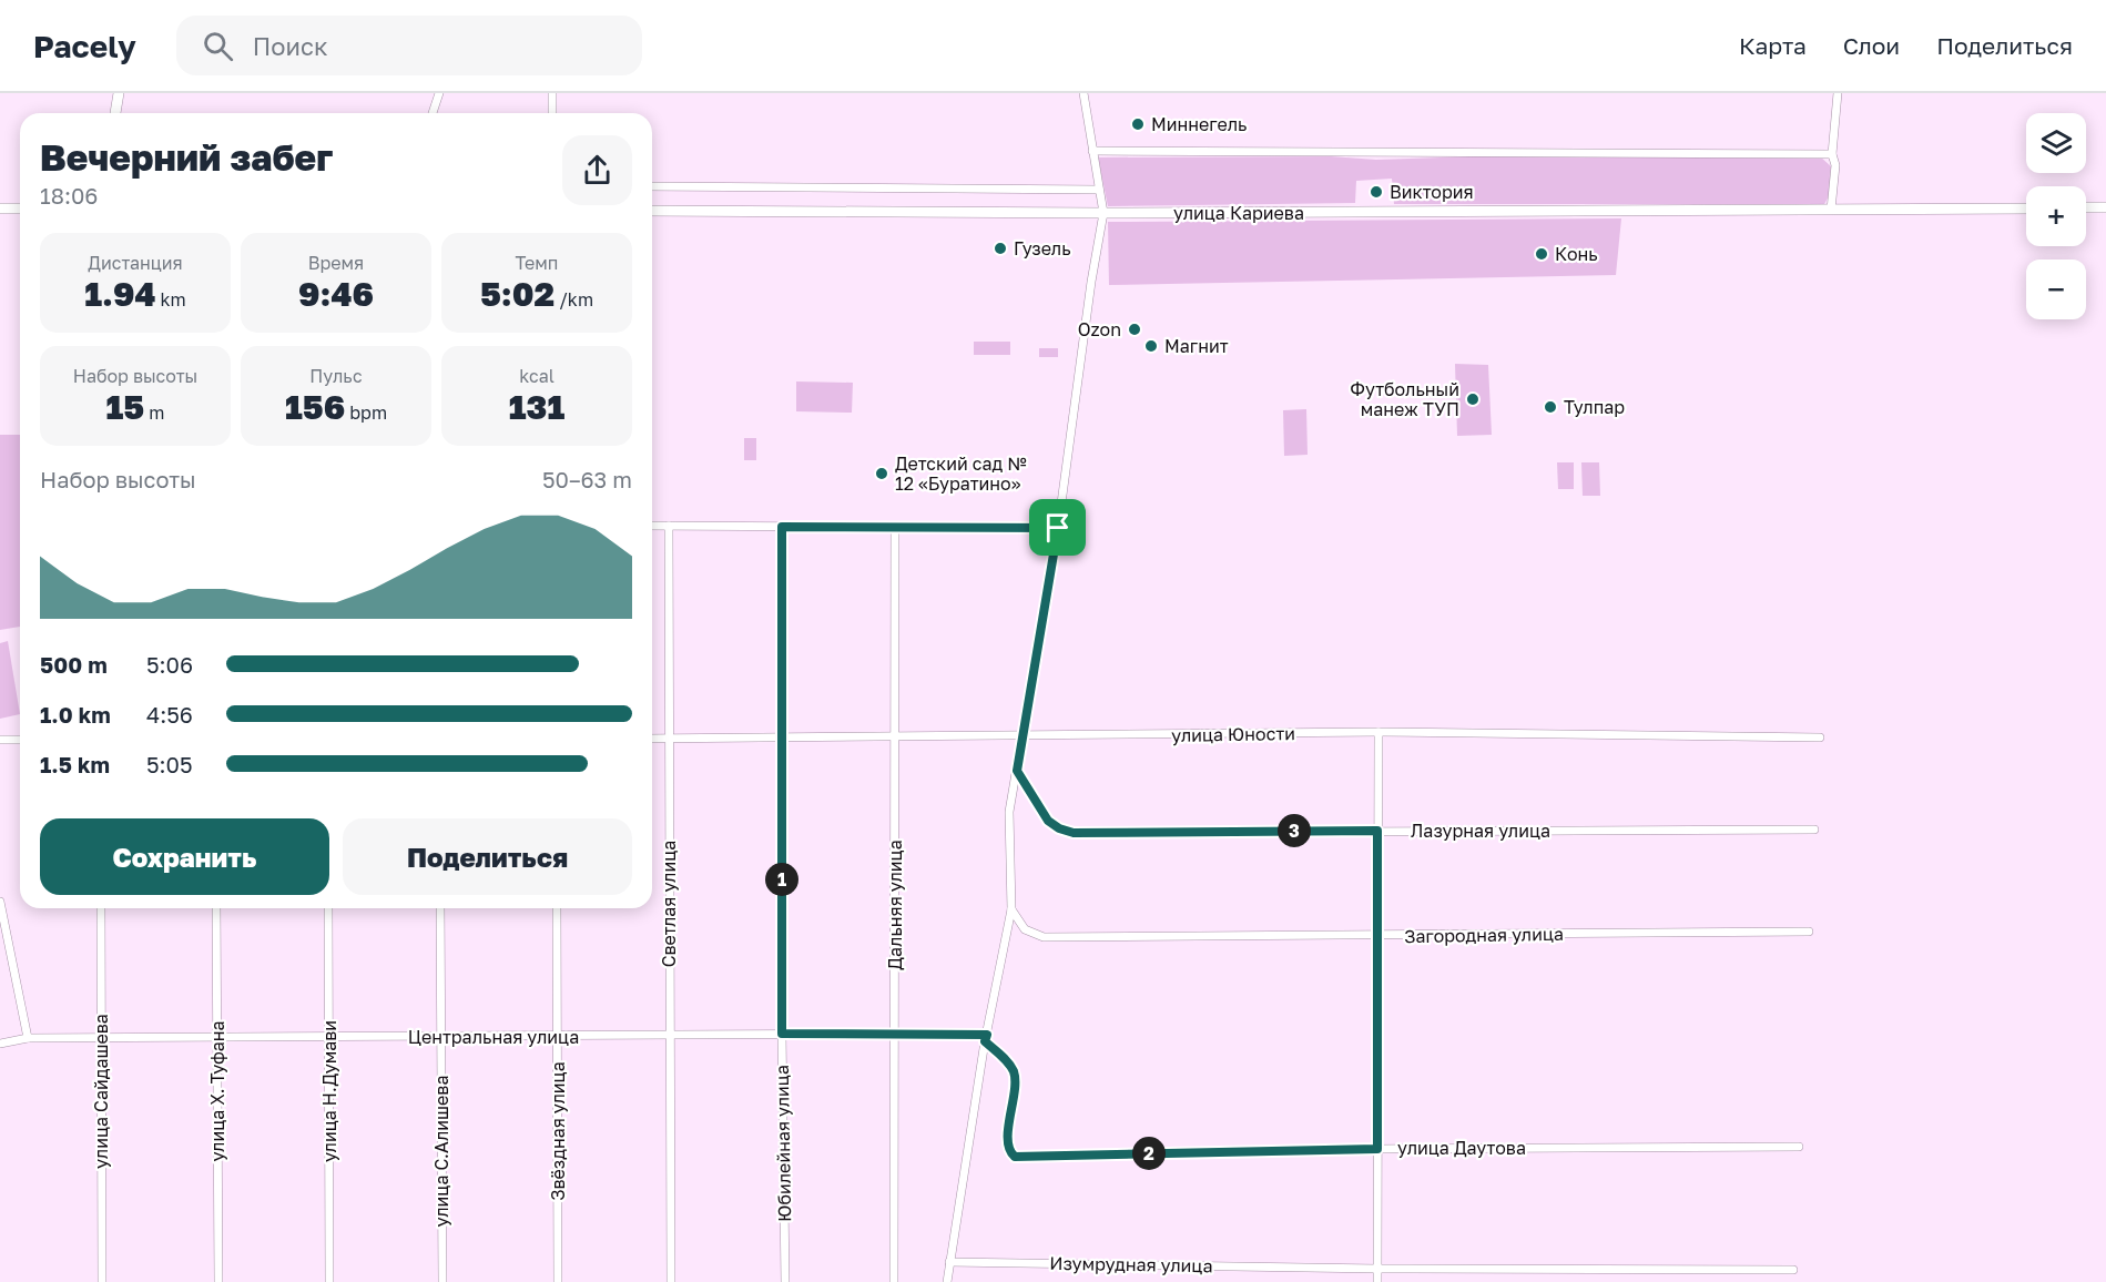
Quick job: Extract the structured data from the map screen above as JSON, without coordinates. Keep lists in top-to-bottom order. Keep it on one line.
{"streets":{"main road":["улица Кариева"],"street":["улица Юности","Лазурная улица","Светлая улица","Дальняя улица","Загородная улица","Центральная улица","улица Сайдашева","улица Х. Туфана","улица Н.Думави","Звёздная улица","Юбилейная улица","улица Даутова","улица С.Алишева","Изумрудная улица"]},"crossings":[["улица Юности","Светлая улица"],["улица Юности","Дальняя улица"],["улица Юности","Юбилейная улица"],["Светлая улица","Центральная улица"],["Дальняя улица","Центральная улица"],["Центральная улица","улица Сайдашева"],["Центральная улица","улица Х. Туфана"],["Центральная улица","улица Н.Думави"],["Центральная улица","Звёздная улица"],["Центральная улица","Юбилейная улица"],["Центральная улица","улица Даутова"],["Центральная улица","улица С.Алишева"]],"places":["Миннегель","Виктория","Гузель","Конь","Ozon","Магнит","Футбольный манеж ТУП","Тулпар","Детский сад № 12 «Буратино»"],"page":{"header":"Pacely","search":"Поиск","nav":["Карта","Слои","Поделиться"],"map_buttons":["+","−"],"heading":["Вечерний забег","18:06"],"stats":[["Дистанция","1.94 km"],["Время","9:46"],["Темп","5:02 /km"],["Набор высоты","15 m"],["Пульс","156 bpm"],["kcal","131"]],"chart":["Набор высоты","50–63 m"],"list":[{"name":"500 m","note":"5:06"},{"name":"1.0 km","note":"4:56"},{"name":"1.5 km","note":"5:05"}],"buttons":["Сохранить","Поделиться"],"pins":["3","1","2"]}}
